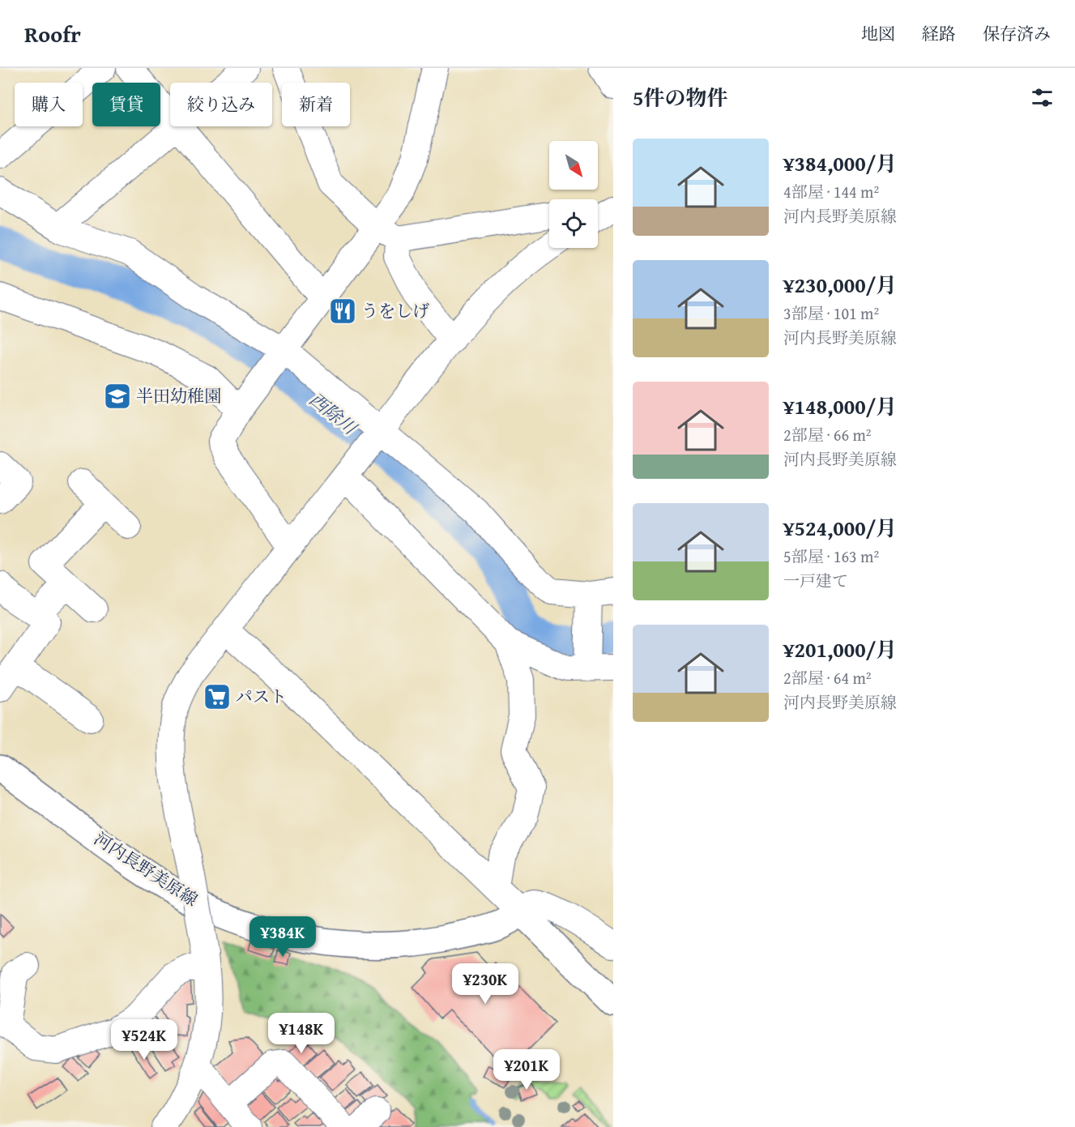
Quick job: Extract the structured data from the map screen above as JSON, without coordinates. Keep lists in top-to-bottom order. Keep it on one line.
{"streets":{"main road":["河内長野美原線"]},"water":["西除川"],"places":{"restaurant":["うをしげ"],"school or university":["半田幼稚園"],"supermarket":["パスト"]},"north":"bottom right","page":{"header":"Roofr","nav":["地図","経路","保存済み"],"heading":"5件の物件","chip":["購入","賃貸","絞り込み","新着"],"list":[{"name":"¥384,000/月","note":"4部屋 · 144 m² · 河内長野美原線"},{"name":"¥230,000/月","note":"3部屋 · 101 m² · 河内長野美原線"},{"name":"¥148,000/月","note":"2部屋 · 66 m² · 河内長野美原線"},{"name":"¥524,000/月","note":"5部屋 · 163 m² · 一戸建て"},{"name":"¥201,000/月","note":"2部屋 · 64 m² · 河内長野美原線"}],"price":["¥384K","¥230K","¥148K","¥524K","¥201K"]}}
